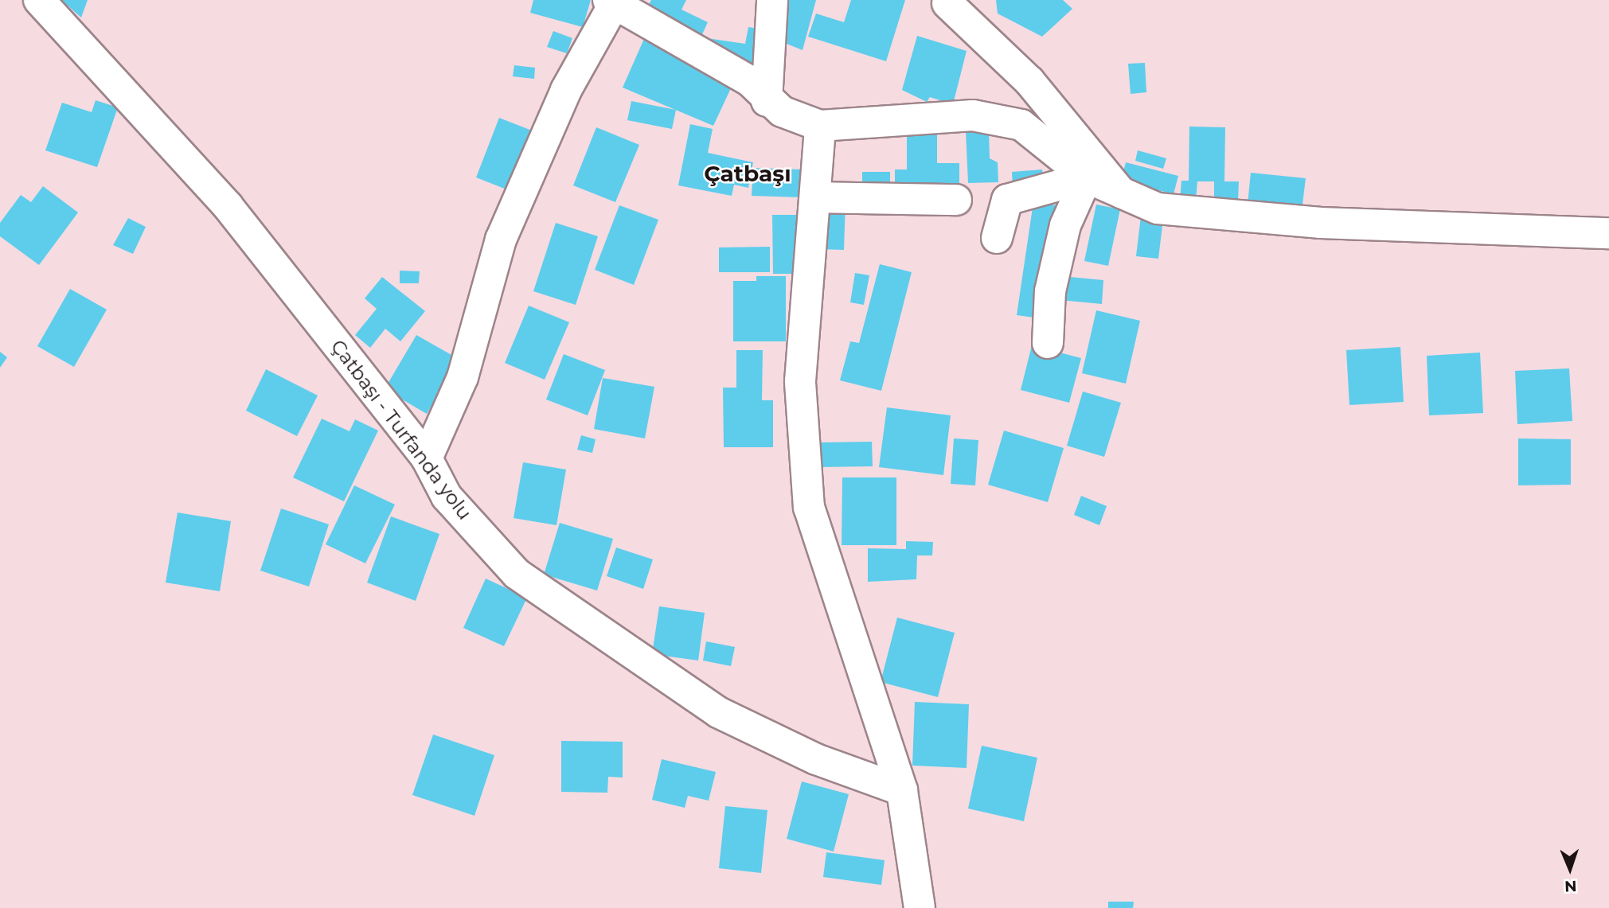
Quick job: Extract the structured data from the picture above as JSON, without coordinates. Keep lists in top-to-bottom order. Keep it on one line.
{"streets":{"street":["Çatbaşı - Turfanda yolu"]},"districts":["Çatbaşı"],"north":"bottom"}
